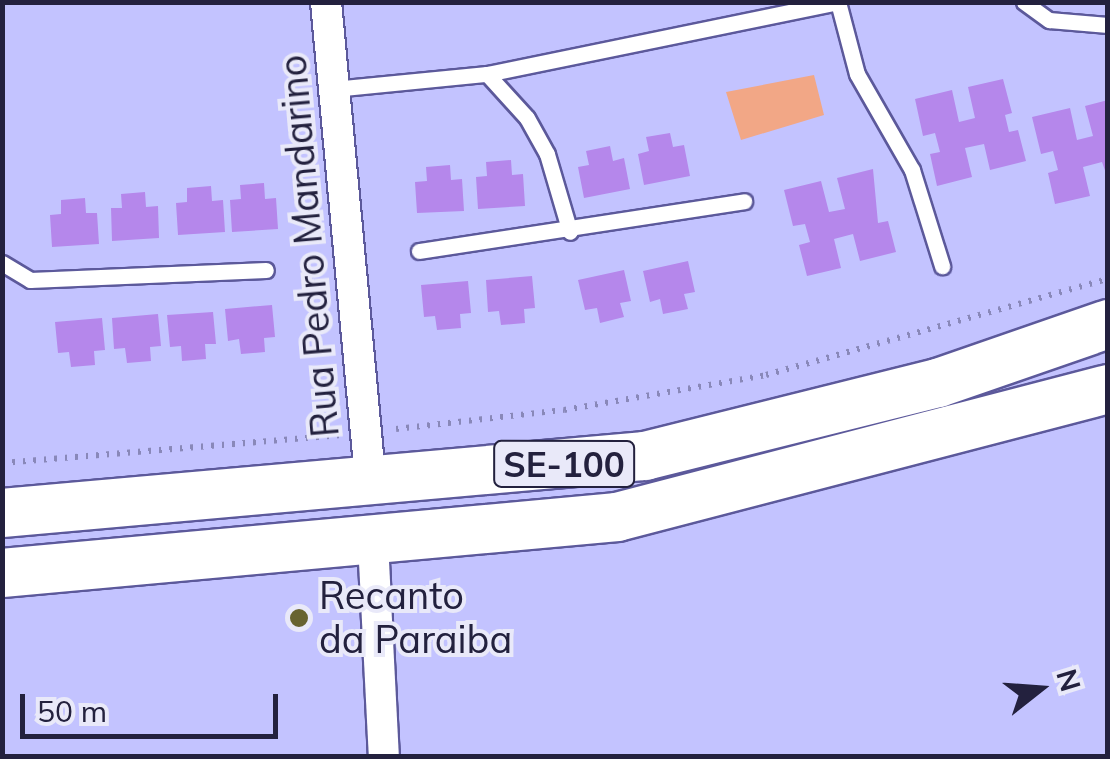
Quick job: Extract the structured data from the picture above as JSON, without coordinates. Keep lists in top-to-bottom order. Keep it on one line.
{"streets":{"main road":["SE-100"],"street":["Rua Pedro Mandarino"]},"crossings":[["Rua Pedro Mandarino","SE-100"]],"places":["Recanto da Paraiba"],"scale_bar":"50 m","north":"right"}
